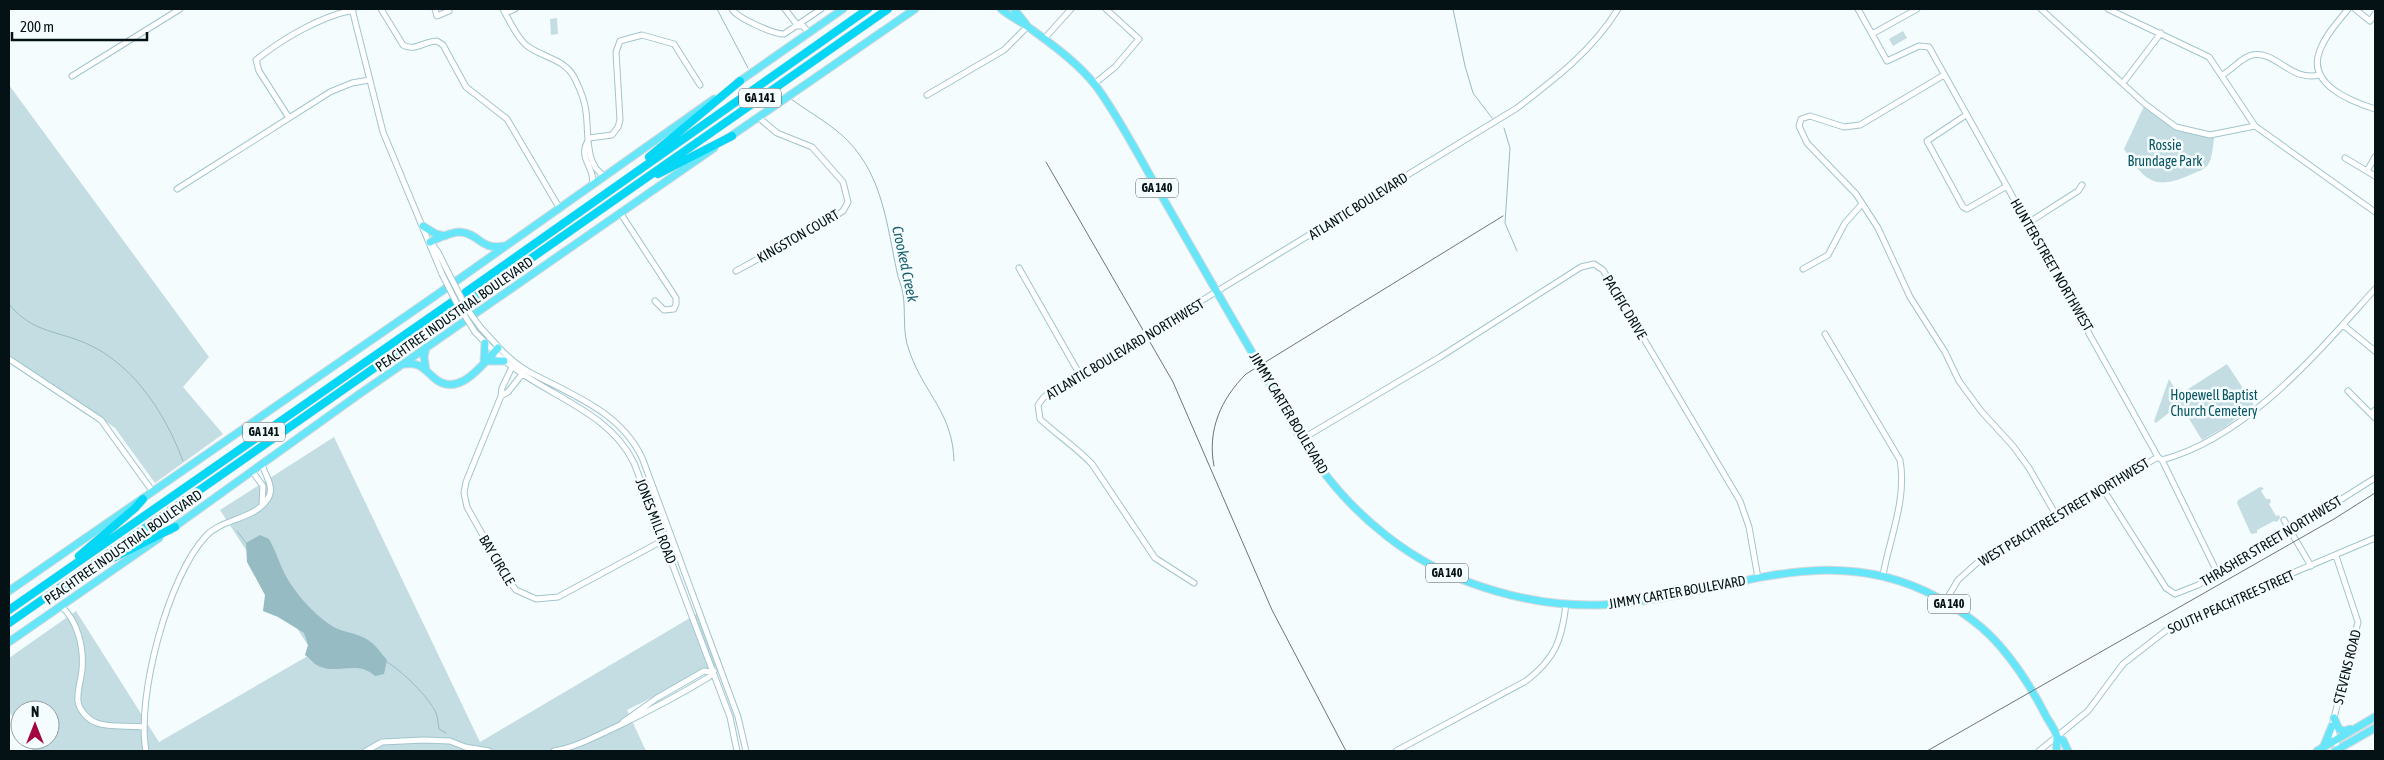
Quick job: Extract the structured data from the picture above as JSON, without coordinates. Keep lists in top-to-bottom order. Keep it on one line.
{"streets":{"highway":["GA 141","PEACHTREE INDUSTRIAL BOULEVARD"],"main road":["GA 140","JIMMY CARTER BOULEVARD"],"street":["ATLANTIC BOULEVARD","KINGSTON COURT","HUNTER STREET NORTHWEST","PACIFIC DRIVE","ATLANTIC BOULEVARD NORTHWEST","WEST PEACHTREE STREET NORTHWEST","JONES MILL ROAD","THRASHER STREET NORTHWEST","BAY CIRCLE","SOUTH PEACHTREE STREET","STEVENS ROAD"]},"crossings":[["ATLANTIC BOULEVARD","ATLANTIC BOULEVARD NORTHWEST"],["ATLANTIC BOULEVARD","JIMMY CARTER BOULEVARD"],["KINGSTON COURT","PEACHTREE INDUSTRIAL BOULEVARD"],["HUNTER STREET NORTHWEST","WEST PEACHTREE STREET NORTHWEST"],["HUNTER STREET NORTHWEST","THRASHER STREET NORTHWEST"],["PACIFIC DRIVE","JIMMY CARTER BOULEVARD"],["ATLANTIC BOULEVARD NORTHWEST","JIMMY CARTER BOULEVARD"],["JIMMY CARTER BOULEVARD","WEST PEACHTREE STREET NORTHWEST"],["JIMMY CARTER BOULEVARD","SOUTH PEACHTREE STREET"],["WEST PEACHTREE STREET NORTHWEST","THRASHER STREET NORTHWEST"],["JONES MILL ROAD","BAY CIRCLE"],["SOUTH PEACHTREE STREET","STEVENS ROAD"]],"water":["Crooked Creek"],"parks":["Rossie Brundage Park","Hopewell Baptist Church Cemetery"],"scale_bar":"200 m","north":"top"}
